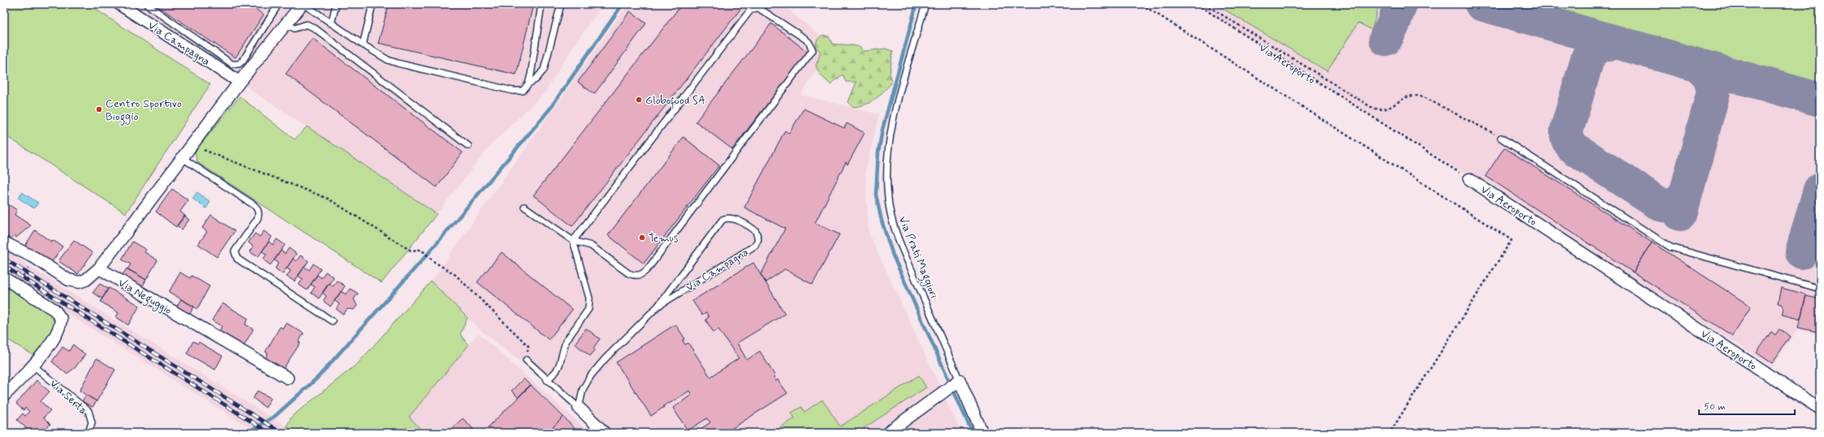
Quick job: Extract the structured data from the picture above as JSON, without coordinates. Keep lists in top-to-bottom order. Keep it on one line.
{"streets":{"street":["Via Campagna","Via Aeroporto","Via Neguggio"],"lane":["Via Prati Maggiori","Via Serta"]},"places":["Globofood SA","Centro Sportivo Bioggio","Temus"],"scale_bar":"50 m"}
